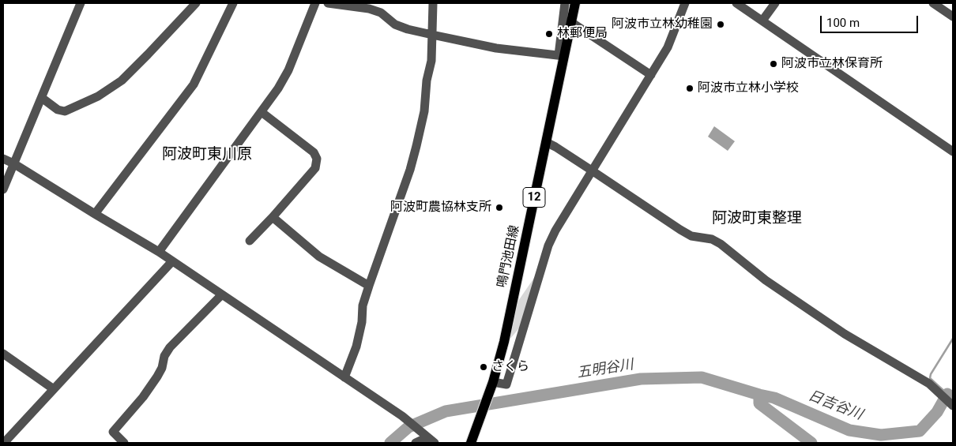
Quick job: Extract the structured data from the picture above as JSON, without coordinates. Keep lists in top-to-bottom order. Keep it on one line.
{"streets":{"main road":["12","鳴門池田線"]},"districts":["阿波町東川原","阿波町東整理"],"water":["五明谷川","日吉谷川"],"places":["阿波市立林幼稚園","林郵便局","阿波市立林保育所","阿波市立林小学校","阿波町農協林支所","さくら"],"scale_bar":"100 m"}
